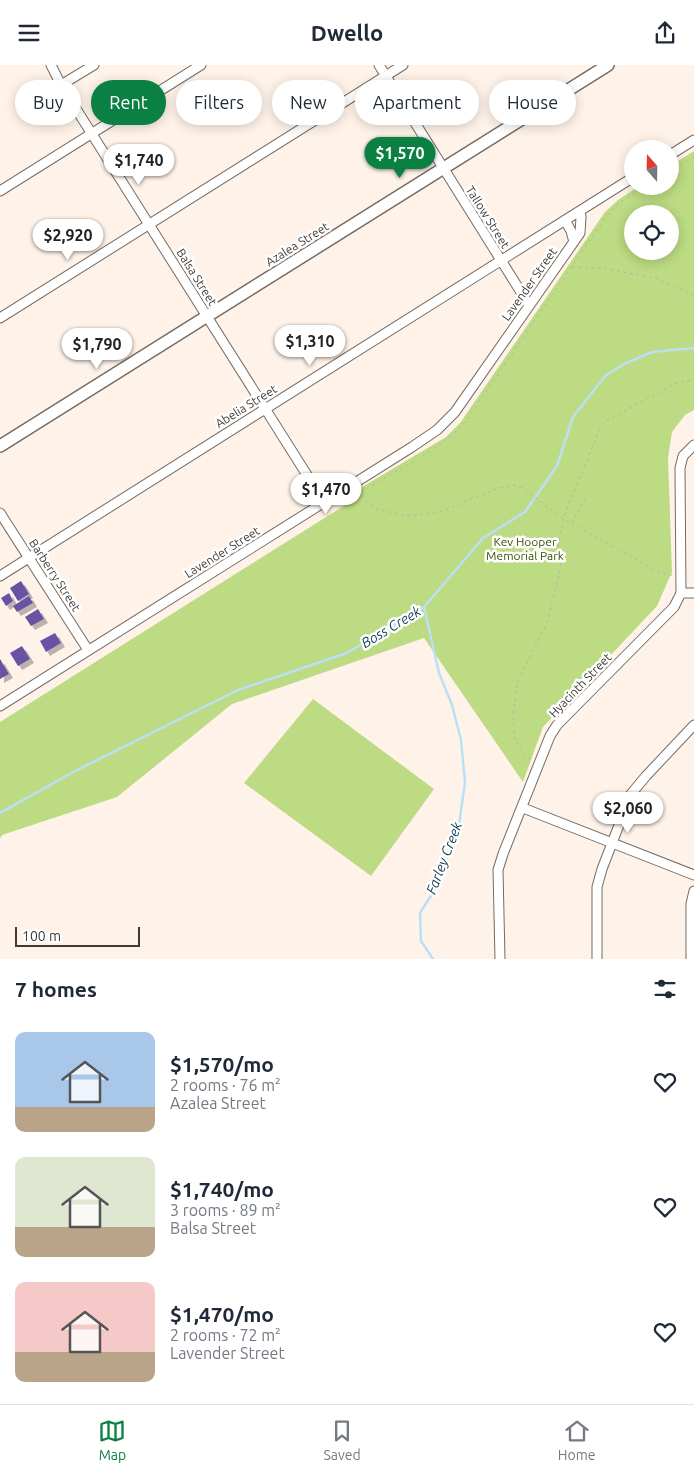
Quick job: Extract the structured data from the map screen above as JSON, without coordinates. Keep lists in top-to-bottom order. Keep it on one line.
{"streets":{"street":["Tallow Street","Azalea Street","Balsa Street","Lavender Street","Abelia Street","Barberry Street","Hyacinth Street"]},"crossings":[["Tallow Street","Azalea Street"],["Tallow Street","Lavender Street"],["Tallow Street","Abelia Street"],["Azalea Street","Balsa Street"],["Balsa Street","Lavender Street"],["Balsa Street","Abelia Street"],["Lavender Street","Abelia Street"],["Lavender Street","Barberry Street"],["Abelia Street","Barberry Street"]],"water":["Boss Creek","Farley Creek"],"parks":["Kev Hooper Memorial Park"],"scale_bar":"100 m","north":"top","page":{"header":"Dwello","chip":["Buy","Rent","Filters","New","Apartment","House"],"price":["$1,570","$1,740","$2,920","$1,310","$1,790","$1,470","$2,060"],"scale":"100 m","heading":"7 homes","list":[{"name":"$1,570/mo","note":"2 rooms · 76 m² · Azalea Street"},{"name":"$1,740/mo","note":"3 rooms · 89 m² · Balsa Street"},{"name":"$1,470/mo","note":"2 rooms · 72 m² · Lavender Street"}],"tabs":["Map","Saved","Home"]}}
